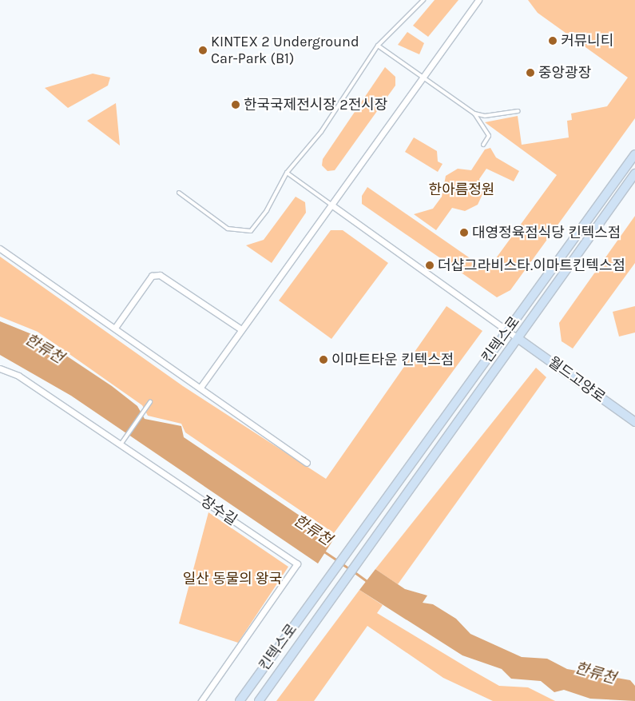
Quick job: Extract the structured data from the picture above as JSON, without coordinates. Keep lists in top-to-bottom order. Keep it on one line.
{"streets":{"main road":["킨텍스로","월드고양로"],"street":["장수길"]},"crossings":[["킨텍스로","월드고양로"]],"water":["한류천"],"parks":["한아름정원","일산 동물의 왕국"],"places":["커뮤니티","KINTEX 2 Underground Car-Park (B1)","중앙광장","한국국제전시장 2전시장","대영정육점식당 킨텍스점","더샵그라비스타.이마트킨텍스점","이마트타운 킨텍스점"]}
